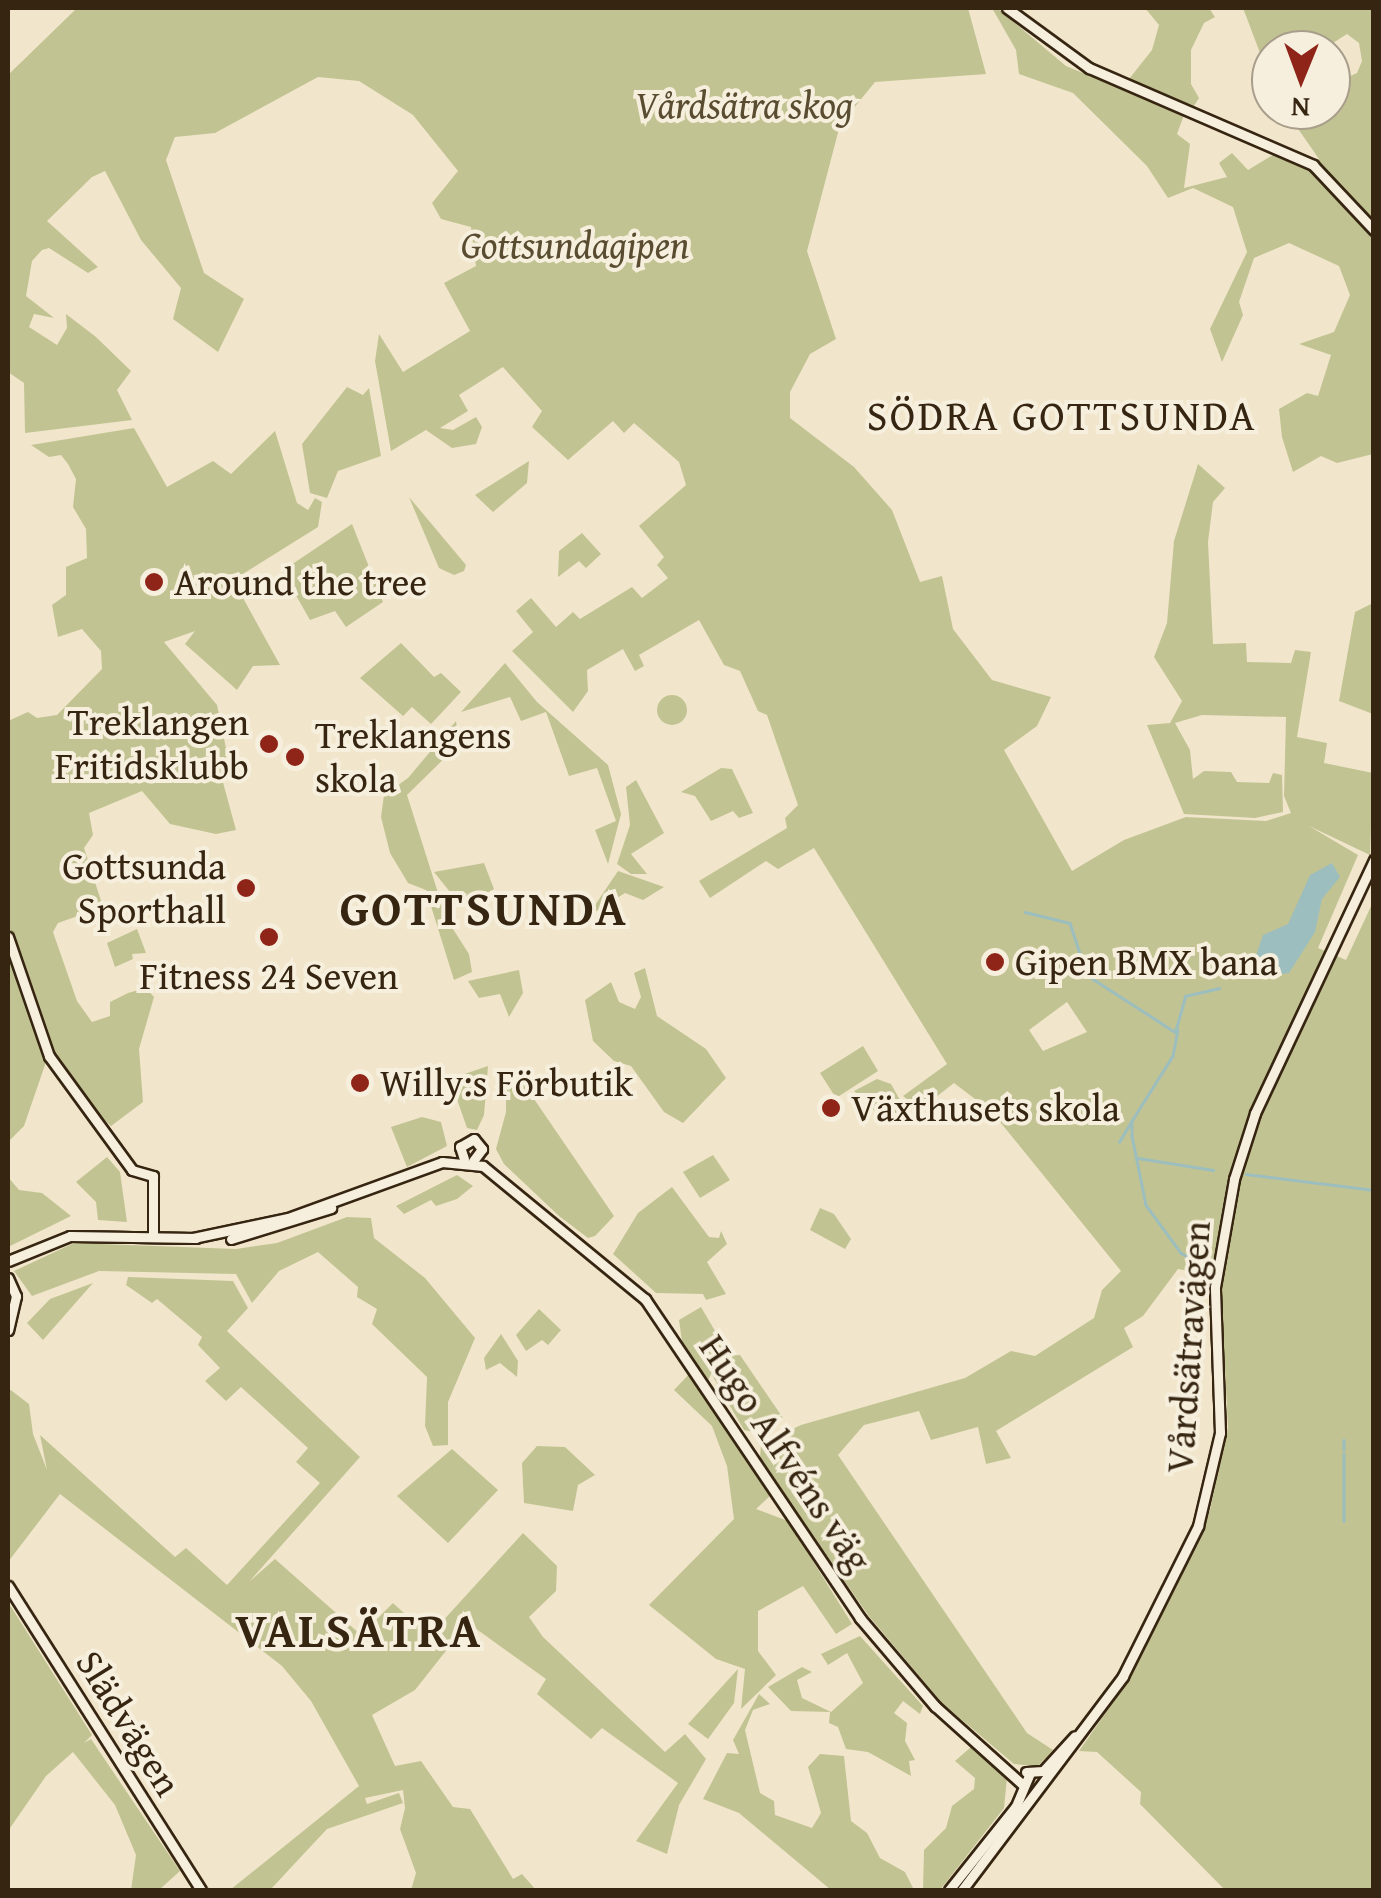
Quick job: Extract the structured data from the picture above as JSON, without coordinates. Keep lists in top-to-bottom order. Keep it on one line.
{"streets":{"street":["Vårdsätravägen","Hugo Alfvéns väg","Slädvägen"]},"crossings":[["Vårdsätravägen","Hugo Alfvéns väg"]],"districts":["SÖDRA GOTTSUNDA","GOTTSUNDA","VALSÄTRA"],"parks":["Vårdsätra skog","Gottsundagipen"],"places":["Around the tree","Treklangen Fritidsklubb","Treklangens skola","Gottsunda Sporthall","Fitness 24 Seven","Gipen BMX bana","Willy:s Förbutik","Växthusets skola"],"north":"bottom"}
